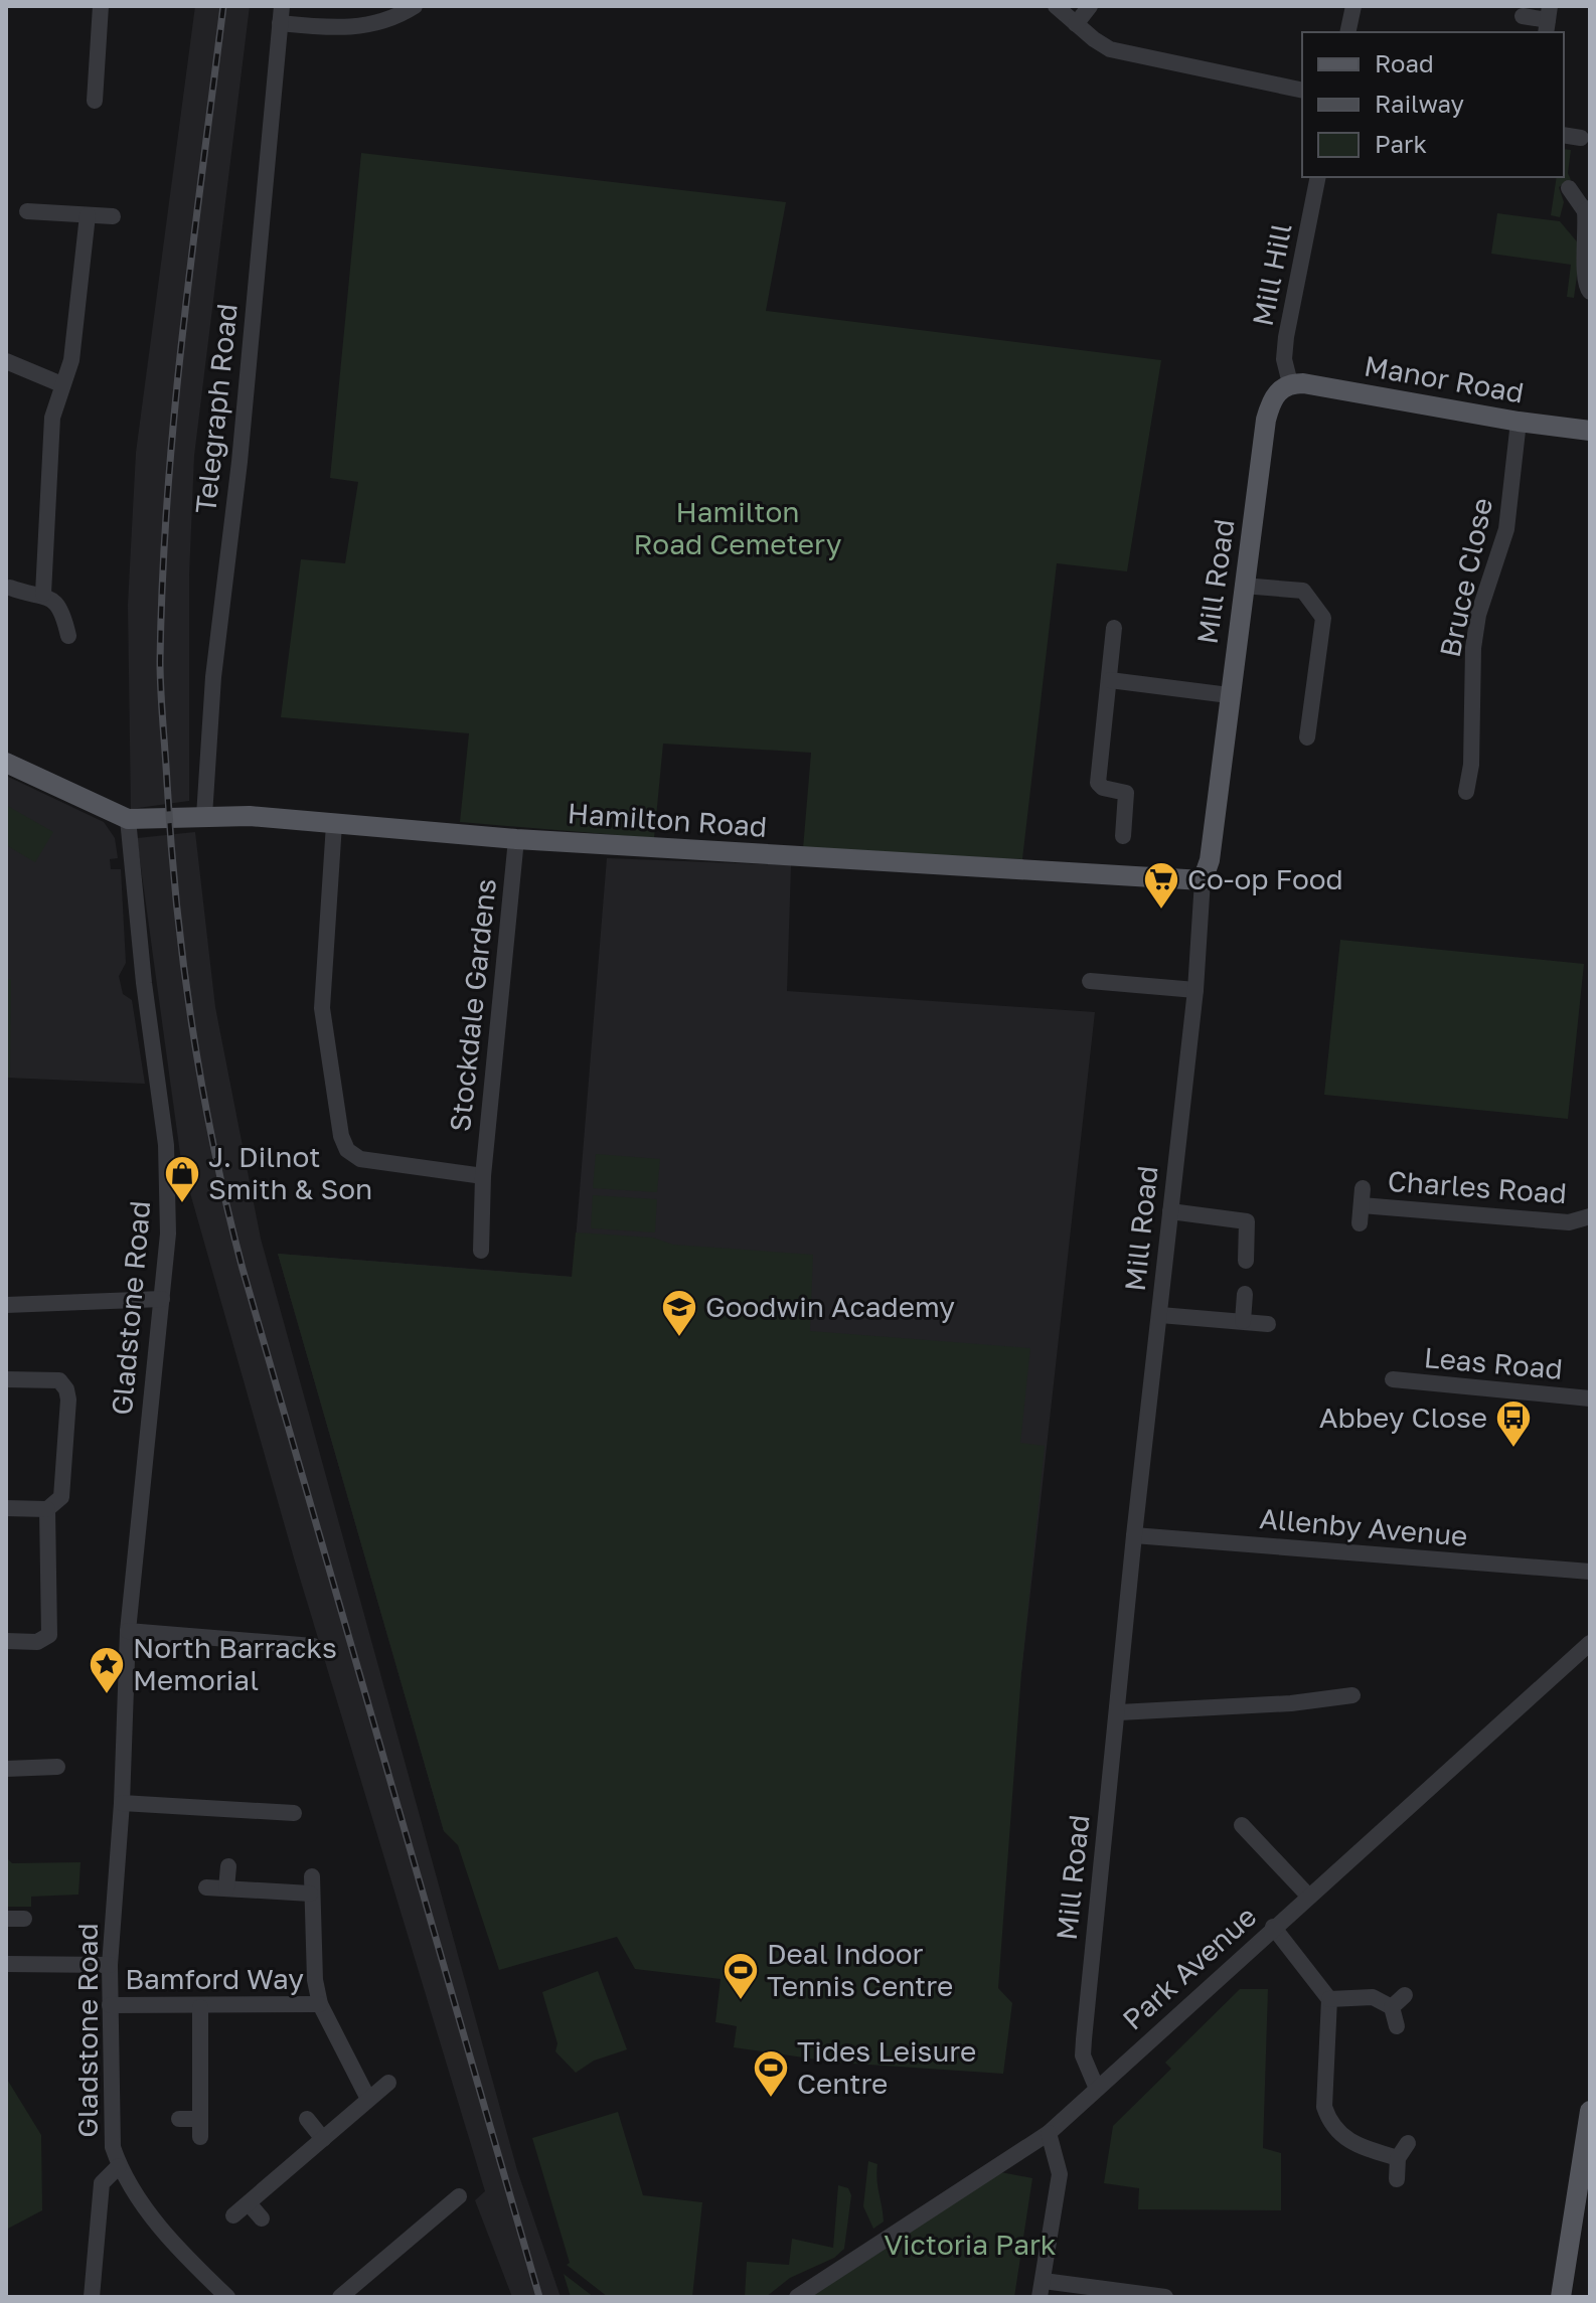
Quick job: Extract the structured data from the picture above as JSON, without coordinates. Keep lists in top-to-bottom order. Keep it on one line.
{"streets":{"main road":["Manor Road","Mill Road","Hamilton Road"],"street":["Mill Hill","Telegraph Road","Bruce Close","Stockdale Gardens","Charles Road","Gladstone Road","Leas Road","Allenby Avenue","Park Avenue","Bamford Way"]},"crossings":[["Mill Hill","Manor Road"],["Mill Hill","Mill Road"],["Manor Road","Bruce Close"],["Manor Road","Mill Road"],["Telegraph Road","Hamilton Road"],["Mill Road","Hamilton Road"],["Mill Road","Allenby Avenue"],["Mill Road","Park Avenue"],["Hamilton Road","Stockdale Gardens"],["Hamilton Road","Gladstone Road"],["Gladstone Road","Bamford Way"]],"parks":["Hamilton Road Cemetery","Victoria Park"],"places":{"supermarket":["Co-op Food"],"shop":["J. Dilnot Smith & Son"],"school or university":["Goodwin Academy"],"bus stop":["Abbey Close"],"place":["North Barracks Memorial"],"sports":["Deal Indoor Tennis Centre","Tides Leisure Centre"]},"legend":["Road","Railway","Park"]}
